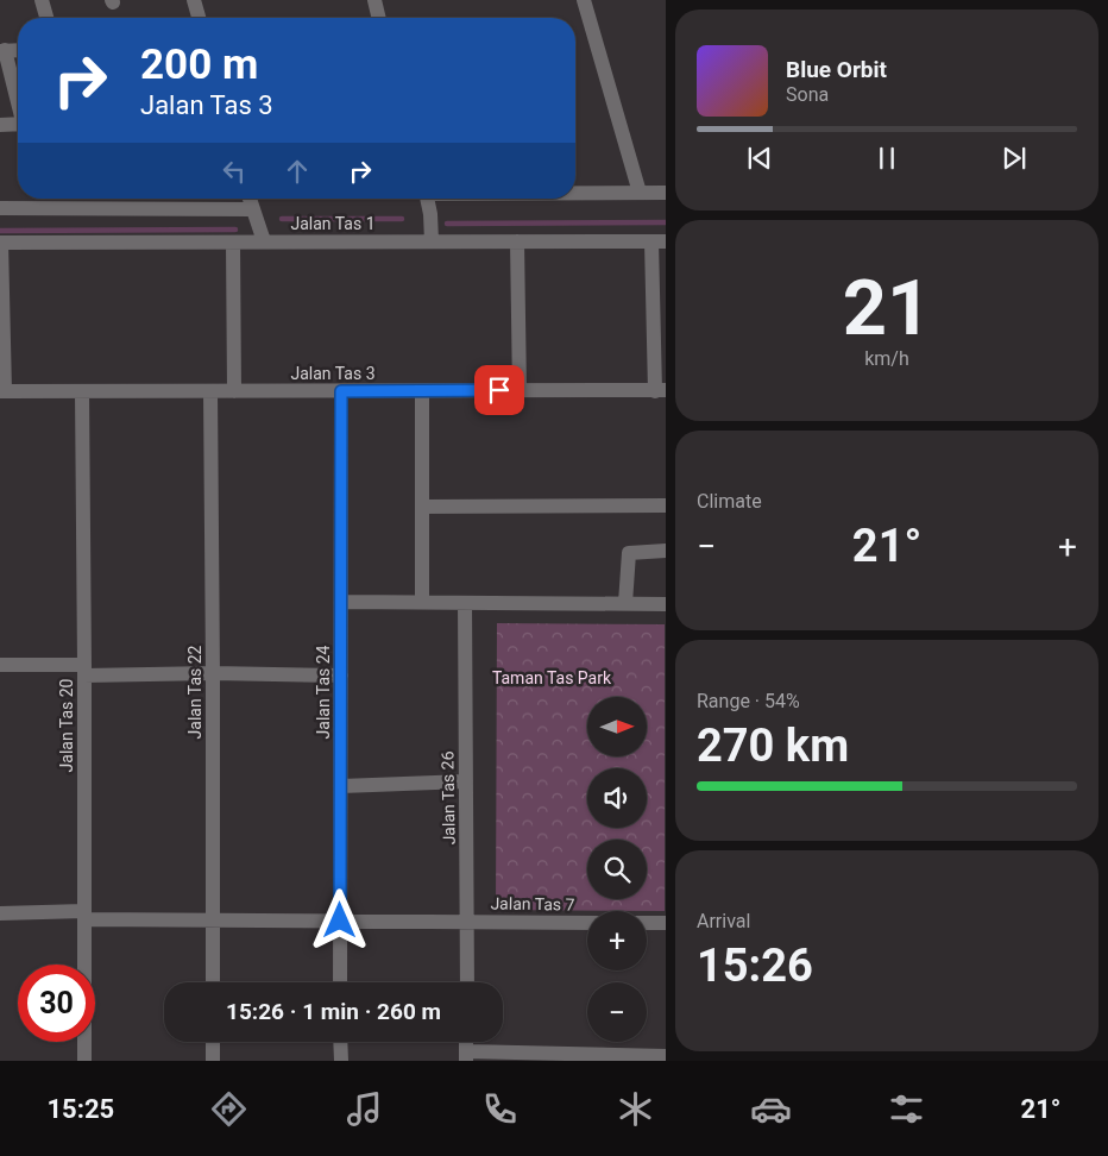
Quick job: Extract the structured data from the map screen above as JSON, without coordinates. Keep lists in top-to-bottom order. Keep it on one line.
{"streets":{"street":["Jalan Tas 1","Jalan Tas 3","Jalan Tas 22","Jalan Tas 24","Jalan Tas 20","Jalan Tas 26","Jalan Tas 7"]},"crossings":[["Jalan Tas 3","Jalan Tas 22"],["Jalan Tas 3","Jalan Tas 24"],["Jalan Tas 3","Jalan Tas 20"],["Jalan Tas 22","Jalan Tas 7"],["Jalan Tas 24","Jalan Tas 7"],["Jalan Tas 20","Jalan Tas 7"],["Jalan Tas 26","Jalan Tas 7"]],"parks":["Taman Tas Park"],"north":"right","page":{"turn":["200 m","Jalan Tas 3"],"song":["Blue Orbit","Sona"],"tile":[["21","km/h"],"Climate",["Range · 54%","270 km"],["Arrival","15:26"]],"heat":["−","21°","+"],"map_buttons":["+","−"],"limit":"30","trip":"15:26 · 1 min · 260 m","tabs":["15:25","21°"]}}
